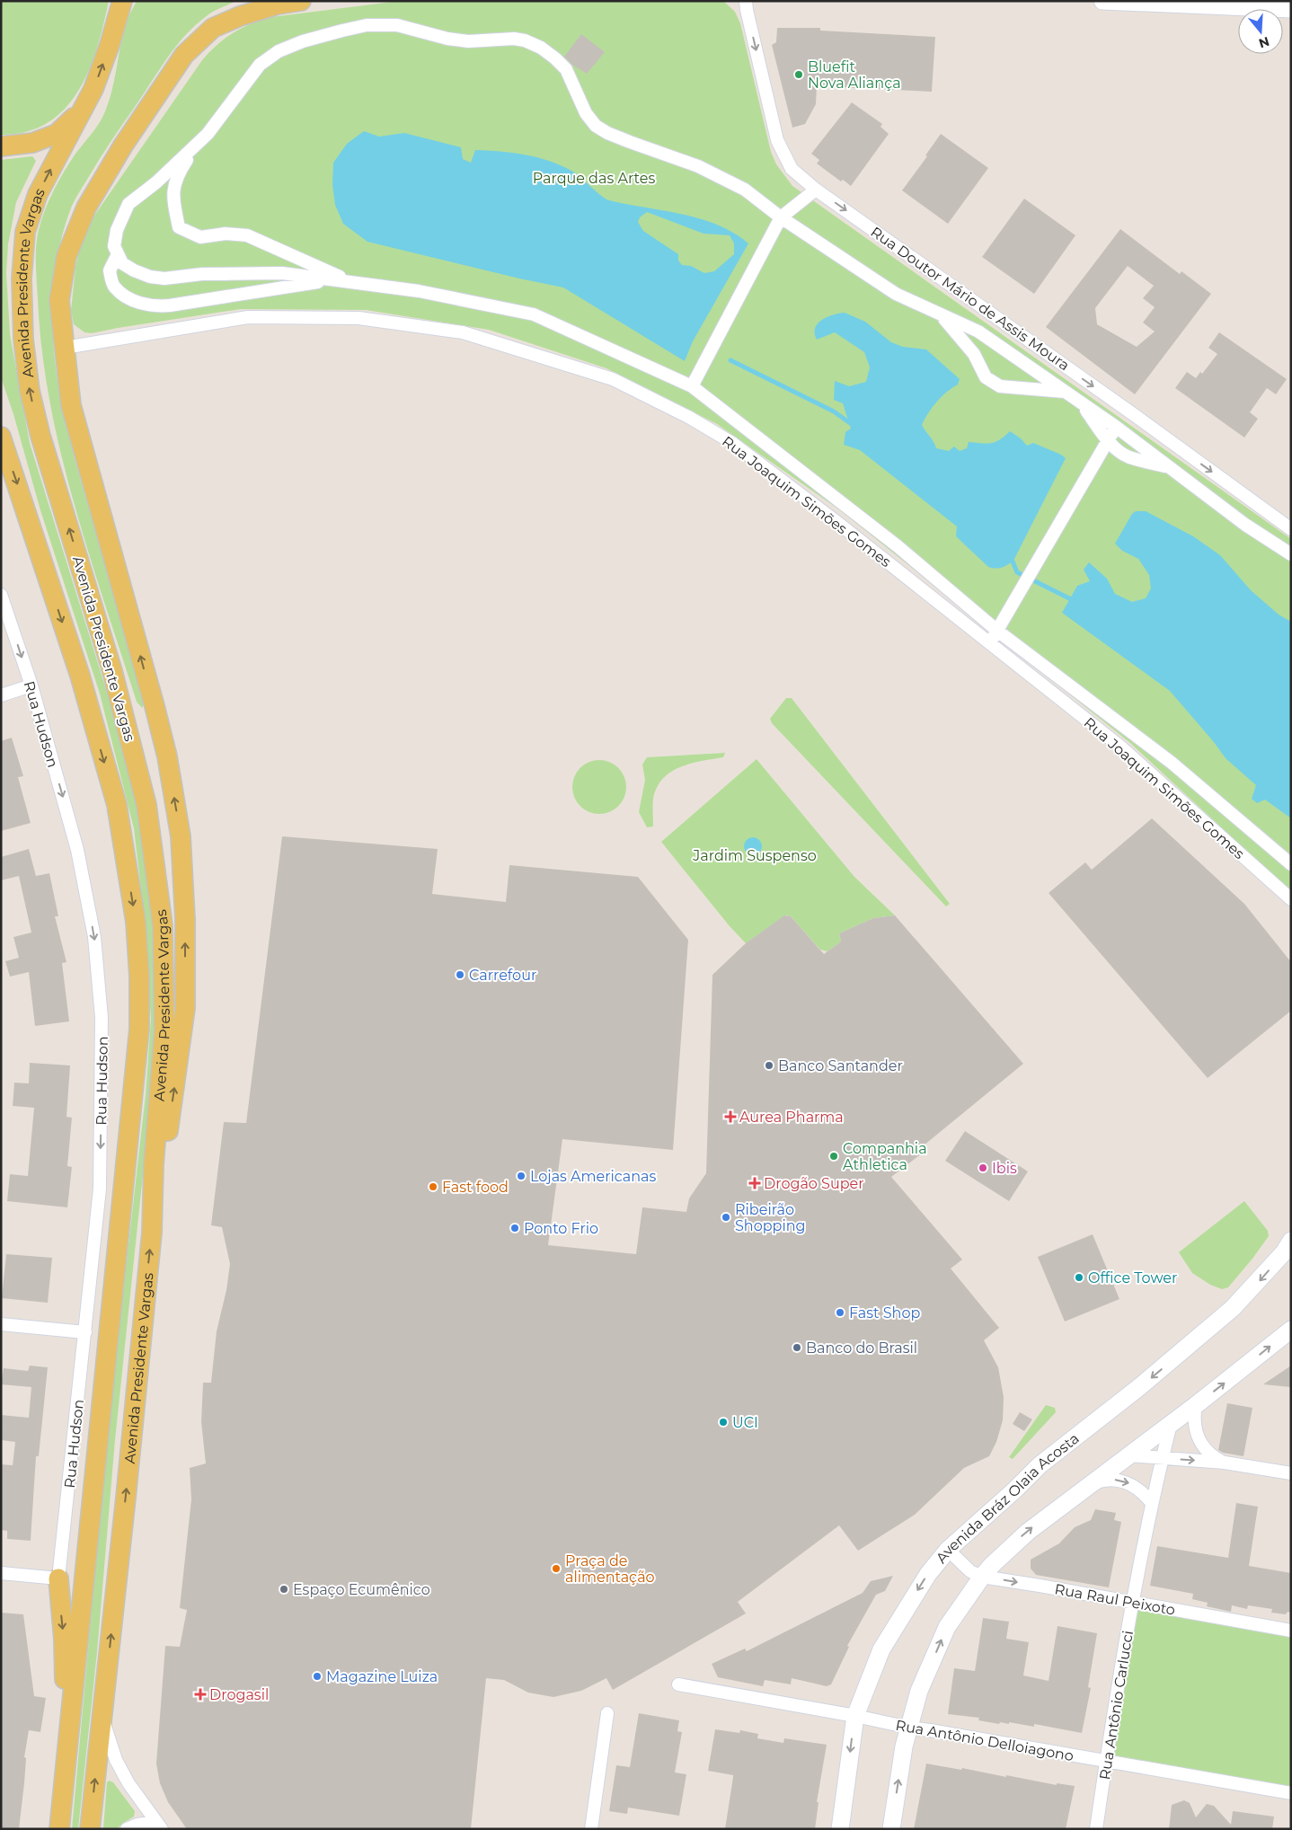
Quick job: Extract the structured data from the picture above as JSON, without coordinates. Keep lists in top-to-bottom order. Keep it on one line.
{"streets":{"main road":["Avenida Presidente Vargas"],"street":["Rua Doutor Mário de Assis Moura","Rua Joaquim Simões Gomes","Rua Hudson","Avenida Bráz Olaia Acosta","Rua Raul Peixoto","Rua Antônio Carlucci","Rua Antônio Delloiagono"]},"crossings":[["Avenida Bráz Olaia Acosta","Rua Raul Peixoto"],["Avenida Bráz Olaia Acosta","Rua Antônio Delloiagono"],["Rua Raul Peixoto","Rua Antônio Carlucci"],["Rua Antônio Carlucci","Rua Antônio Delloiagono"]],"one_way":["Rua Hudson","Rua Raul Peixoto"],"parks":["Parque das Artes","Jardim Suspenso"],"places":{"other":["Bluefit Nova Aliança","Carrefour","Banco Santander","Companhia Athletica","Ibis","Lojas Americanas","Fast food","Ribeirão Shopping","Ponto Frio","Office Tower","Fast Shop","Banco do Brasil","UCI","Praça de alimentação","Espaço Ecumênico","Magazine Luiza"],"health":["Aurea Pharma","Drogão Super","Drogasil"]},"north":"bottom"}
